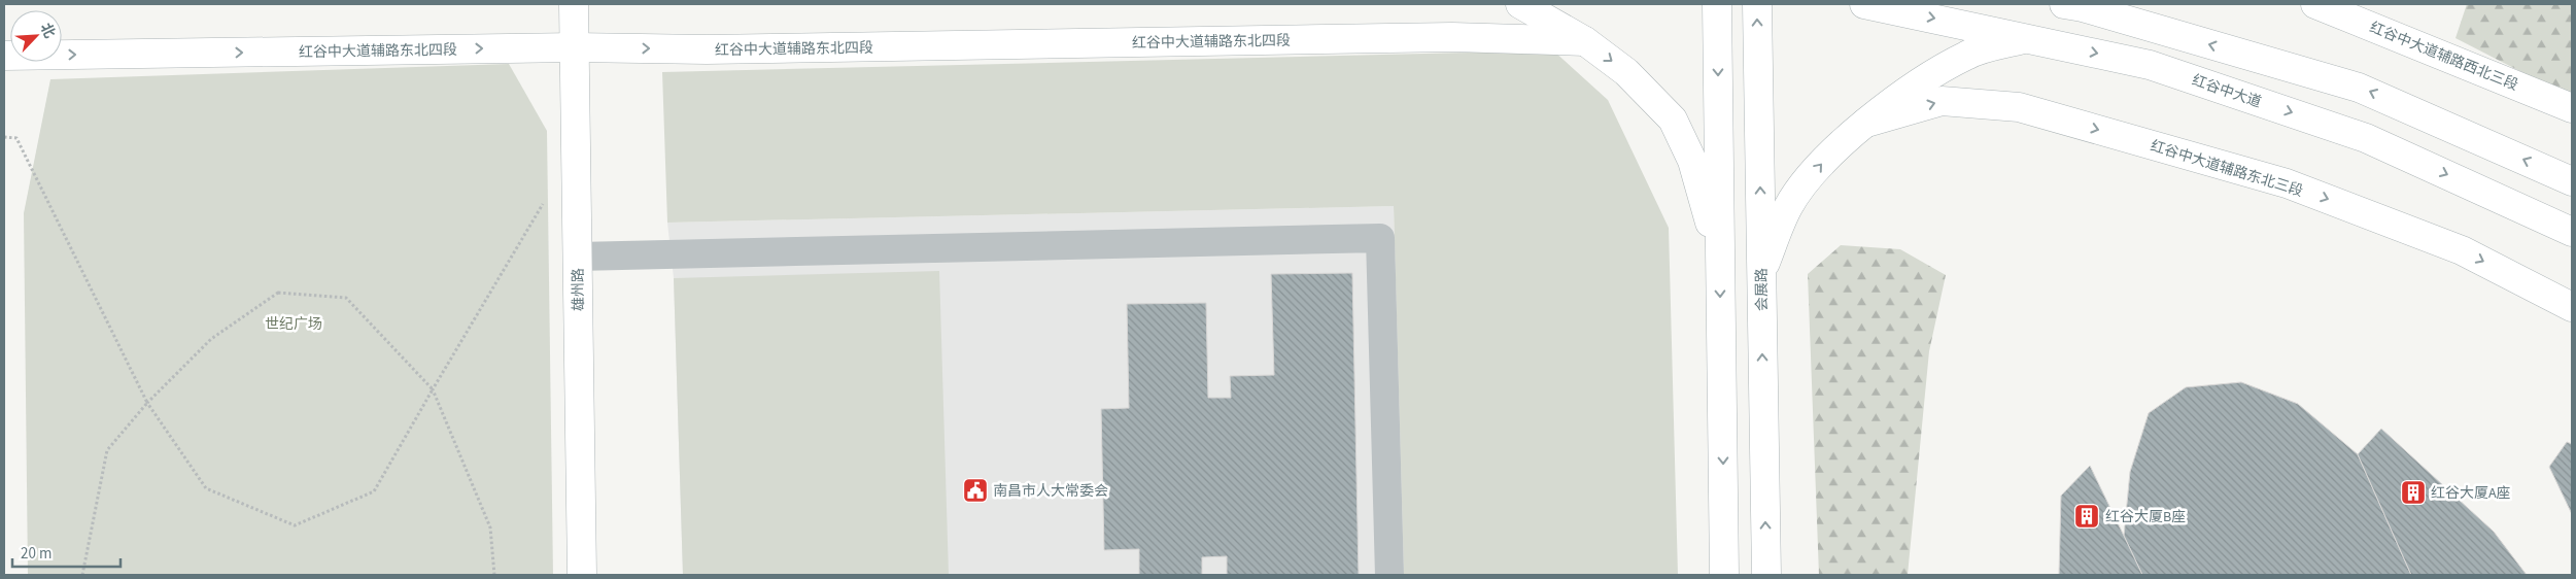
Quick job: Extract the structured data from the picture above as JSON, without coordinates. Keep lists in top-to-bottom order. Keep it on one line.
{"streets":{"street":["红谷中大道辅路东北四段","红谷中大道辅路西北三段","红谷中大道","红谷中大道辅路东北三段","雄州路","会展路"]},"crossings":[["红谷中大道辅路东北四段","雄州路"]],"one_way":["红谷中大道辅路东北四段"],"parks":["世纪广场"],"places":{"public building":["南昌市人大常委会"],"building":["红谷大厦A座","红谷大厦B座"]},"scale_bar":"20 m","north":"top right"}
